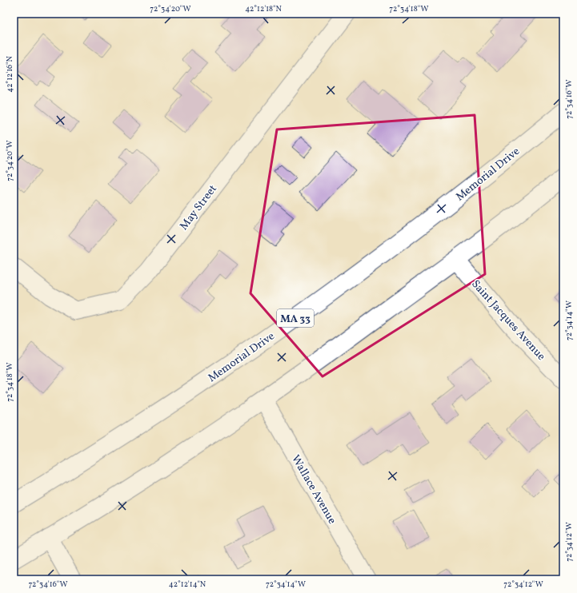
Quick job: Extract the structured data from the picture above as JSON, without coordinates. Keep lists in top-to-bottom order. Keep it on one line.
{"streets":{"main road":["Memorial Drive","May Street","MA 33","Saint Jacques Avenue","Wallace Avenue"]},"coordinates":["72°34'20\"W","42°12'18\"N","72°34'18\"W","42°12'16\"N","72°34'16\"W","72°34'14\"W","72°34'12\"W","42°12'14\"N"]}
